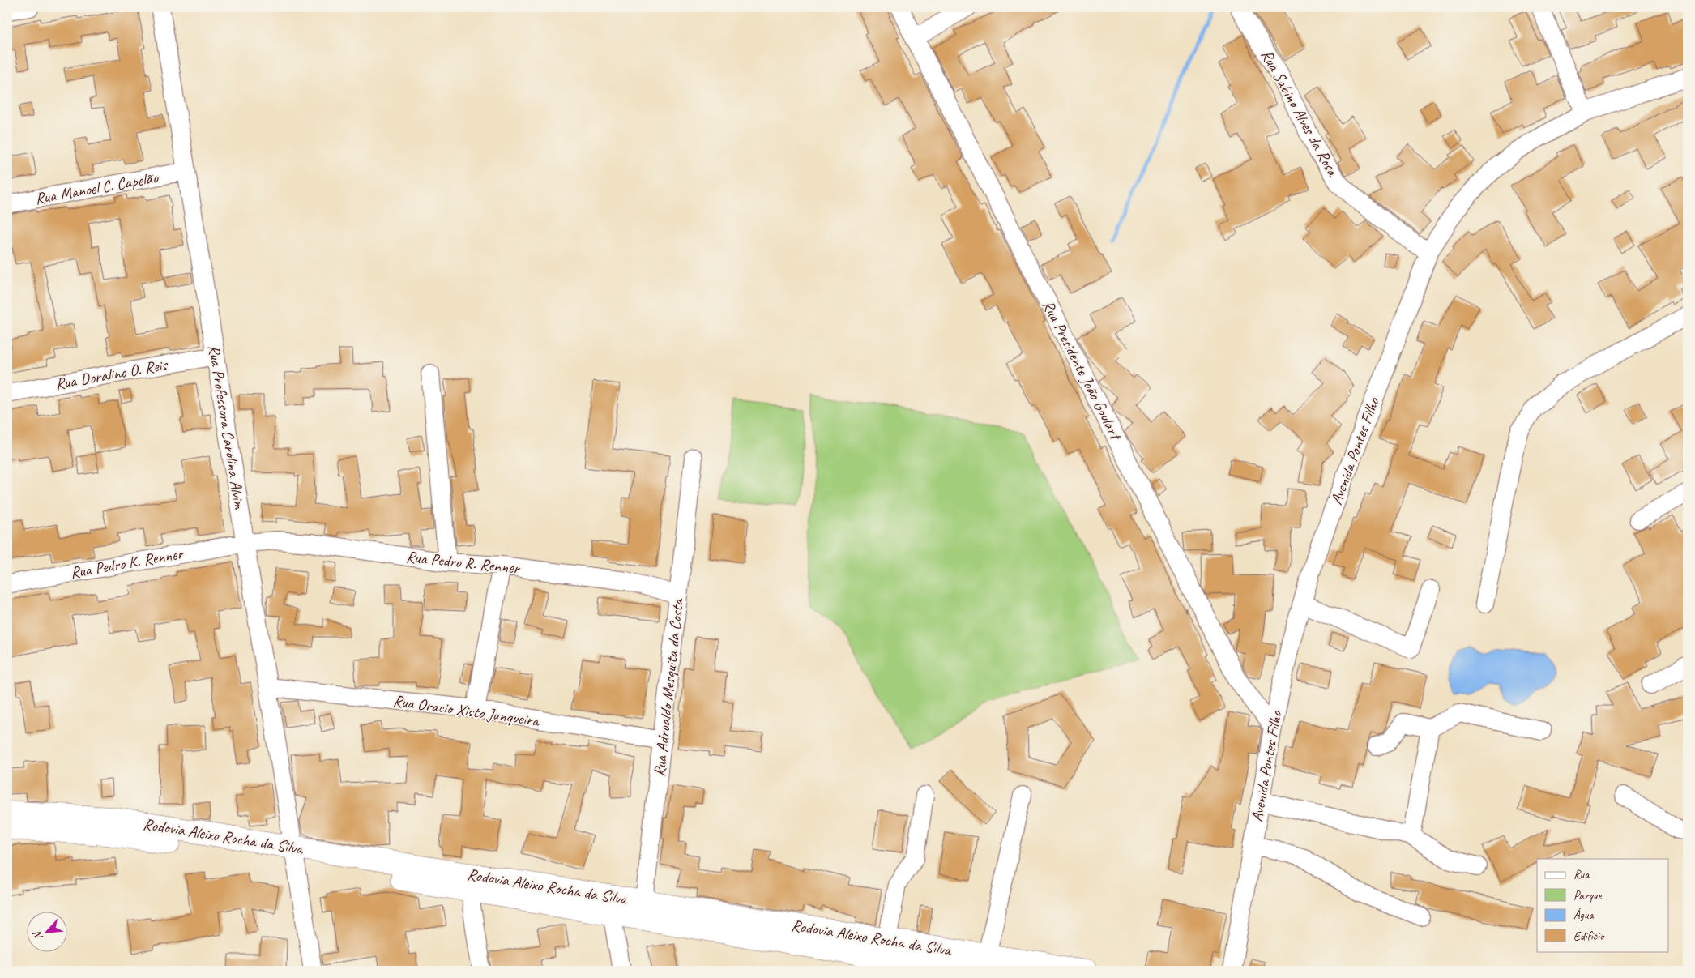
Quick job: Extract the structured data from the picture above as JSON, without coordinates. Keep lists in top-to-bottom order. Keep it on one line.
{"streets":{"main road":["Rodovia Aleixo Rocha da Silva"],"street":["Rua Sabino Alves da Rosa","Rua Manoel C. Capelão","Rua Presidente João Goulart","Rua Doralino O. Reis","Rua Professora Carolina Alvim","Avenida Pontes Filho","Rua Pedro R. Renner","Rua Pedro K. Renner","Rua Adroaldo Mesquita da Costa","Rua Oracio Xisto Junqueira"]},"crossings":[["Rua Sabino Alves da Rosa","Avenida Pontes Filho"],["Rua Manoel C. Capelão","Rua Professora Carolina Alvim"],["Rua Presidente João Goulart","Avenida Pontes Filho"],["Rua Doralino O. Reis","Rua Professora Carolina Alvim"],["Rua Professora Carolina Alvim","Rua Pedro R. Renner"],["Rua Professora Carolina Alvim","Rua Pedro K. Renner"],["Rua Professora Carolina Alvim","Rua Oracio Xisto Junqueira"],["Rua Professora Carolina Alvim","Rodovia Aleixo Rocha da Silva"],["Rua Pedro R. Renner","Rua Pedro K. Renner"],["Rua Pedro R. Renner","Rua Adroaldo Mesquita da Costa"],["Rua Adroaldo Mesquita da Costa","Rua Oracio Xisto Junqueira"],["Rua Adroaldo Mesquita da Costa","Rodovia Aleixo Rocha da Silva"]],"legend":["Rua","Parque","Água","Edifício"],"north":"bottom left"}
